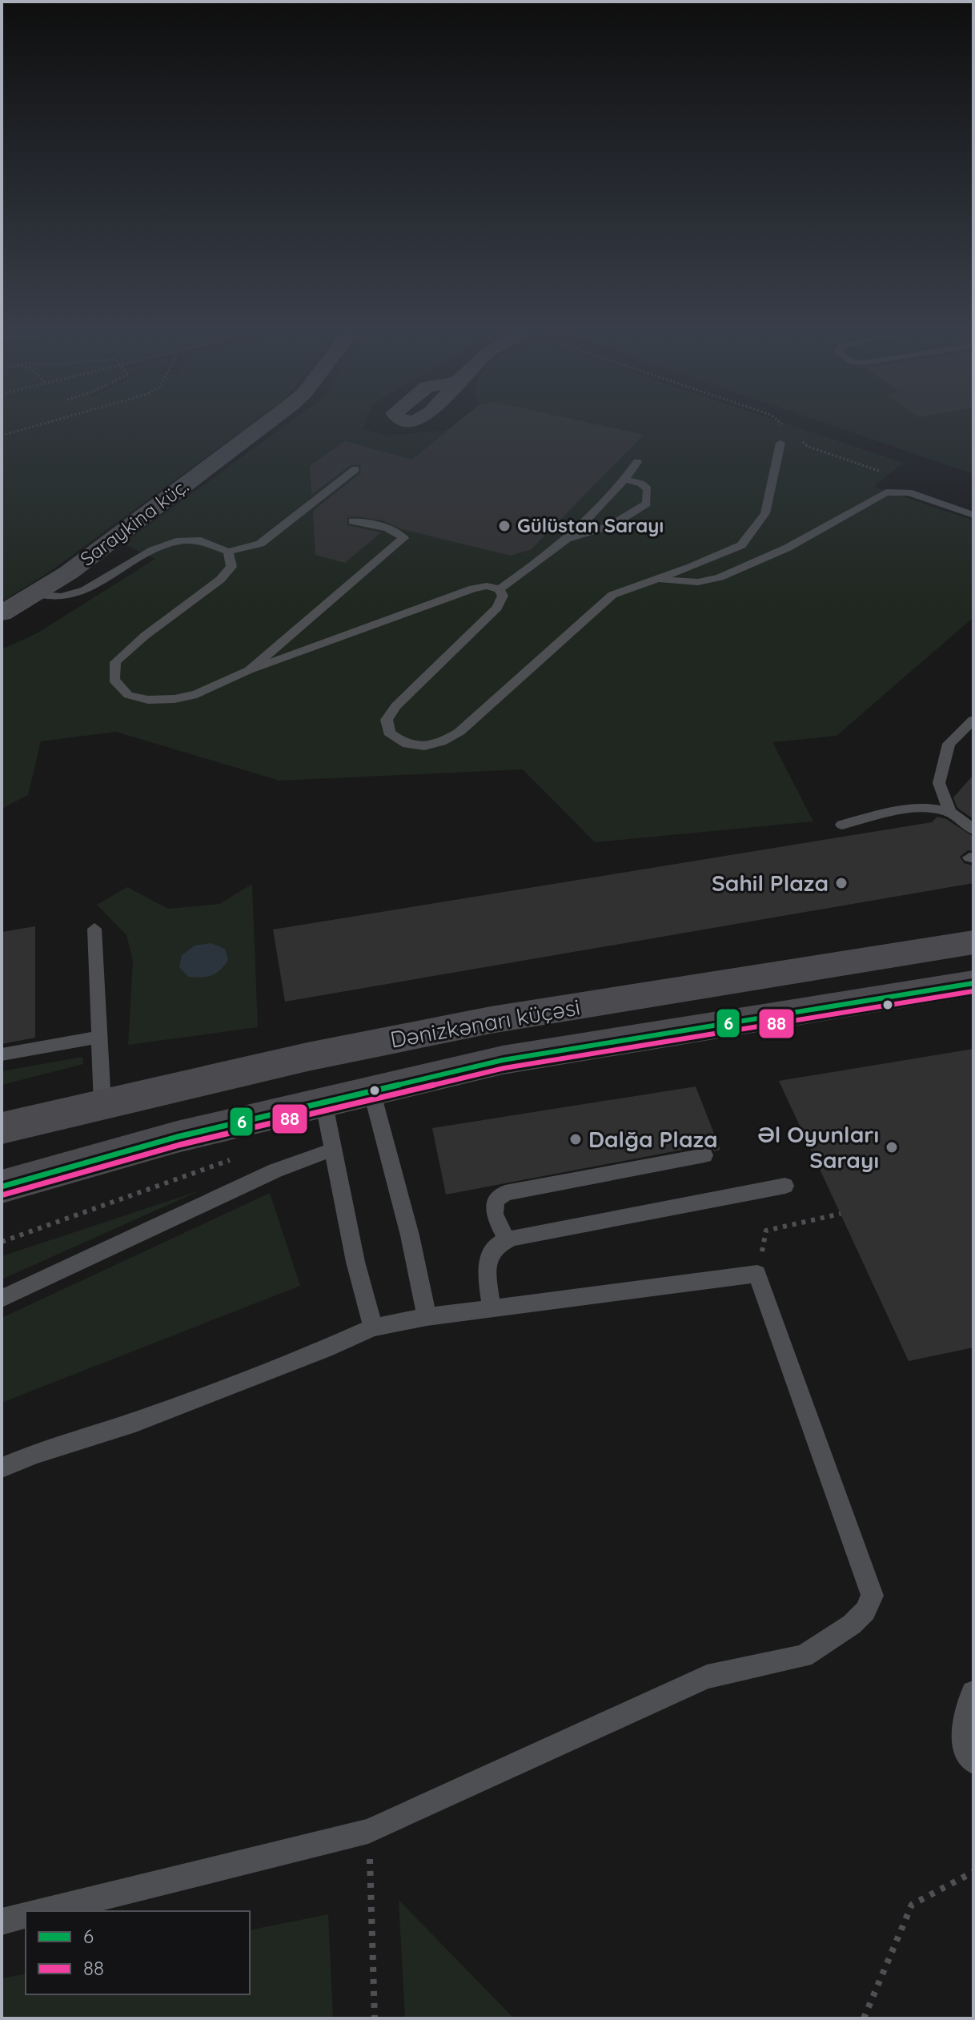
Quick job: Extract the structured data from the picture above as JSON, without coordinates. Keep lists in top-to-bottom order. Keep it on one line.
{"streets":{"highway":["Dənizkənarı küçəsi"],"street":["Saraykina küç."]},"places":["Gülüstan Sarayı","Sahil Plaza","Dalğa Plaza","Əl Oyunları Sarayı"],"lines":["transit line 6","transit line 88"],"legend":["6","88"]}
